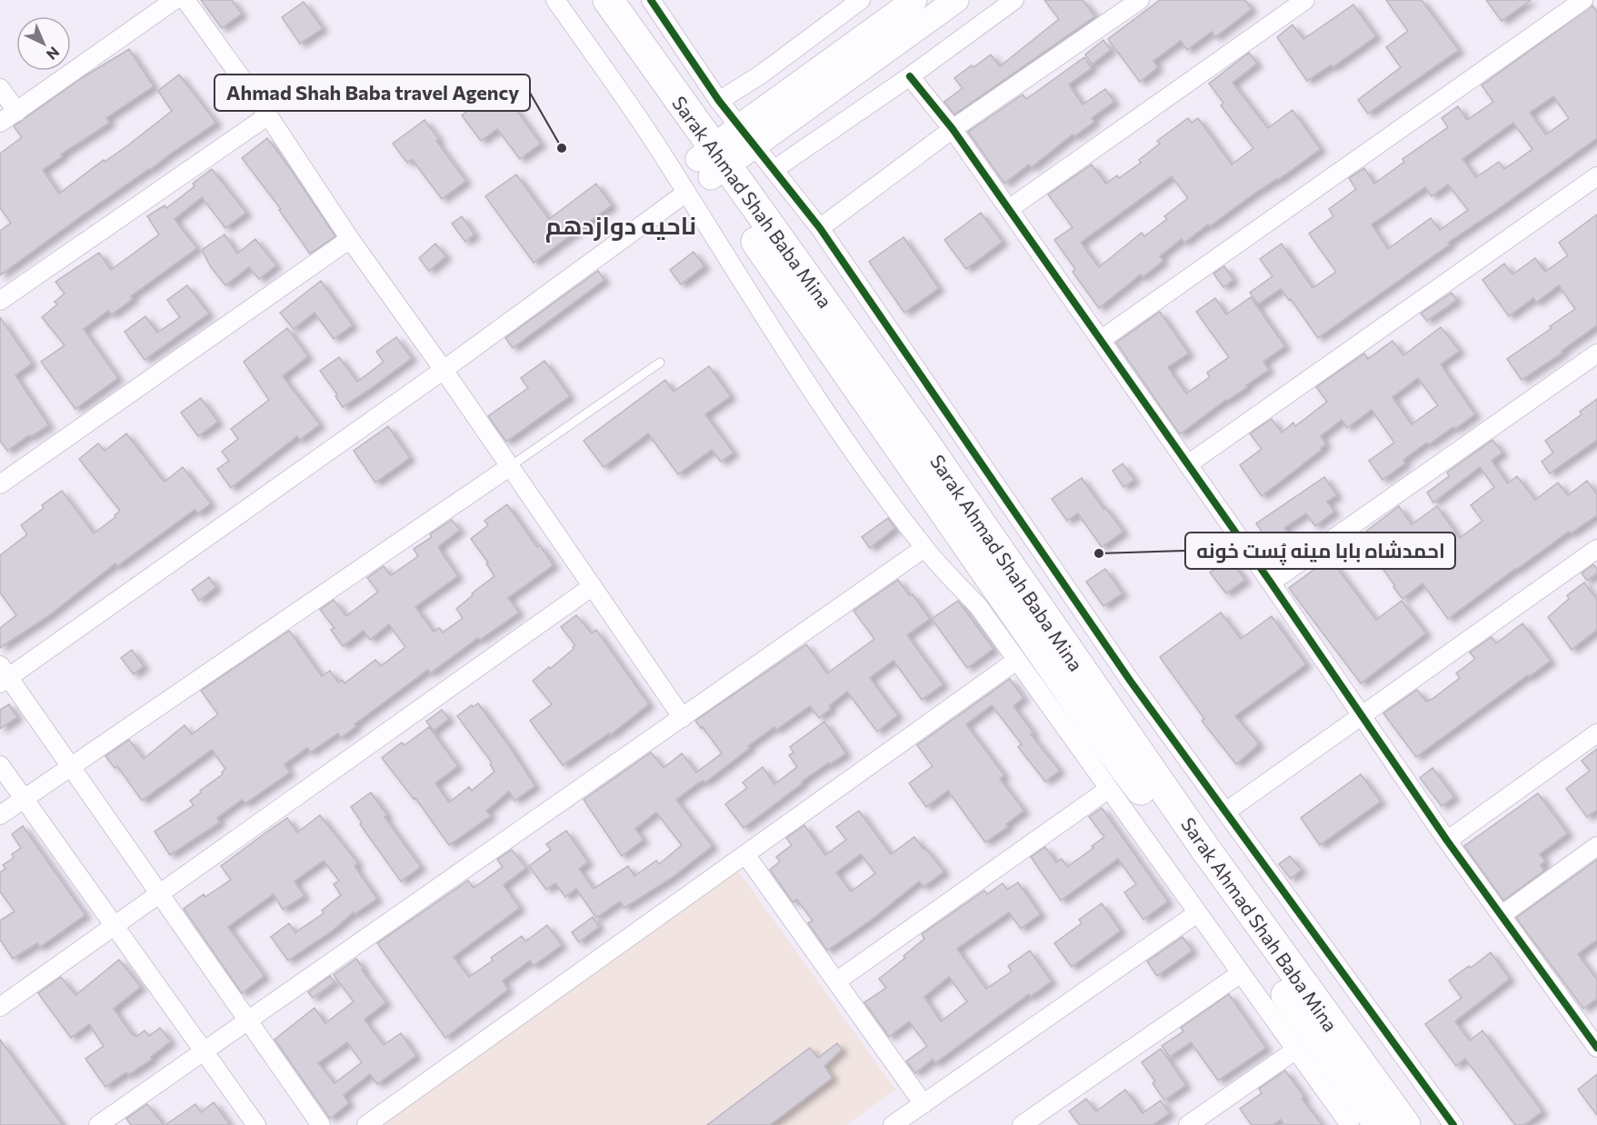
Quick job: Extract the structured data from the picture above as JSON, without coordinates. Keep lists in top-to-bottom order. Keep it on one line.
{"streets":{"highway":["Sarak Ahmad Shah Baba Mina"]},"districts":["ناحیه دوازدهم"],"places":["Ahmad Shah Baba travel Agency","احمدشاه بابا مینه پُست خونه"],"north":"bottom right"}
